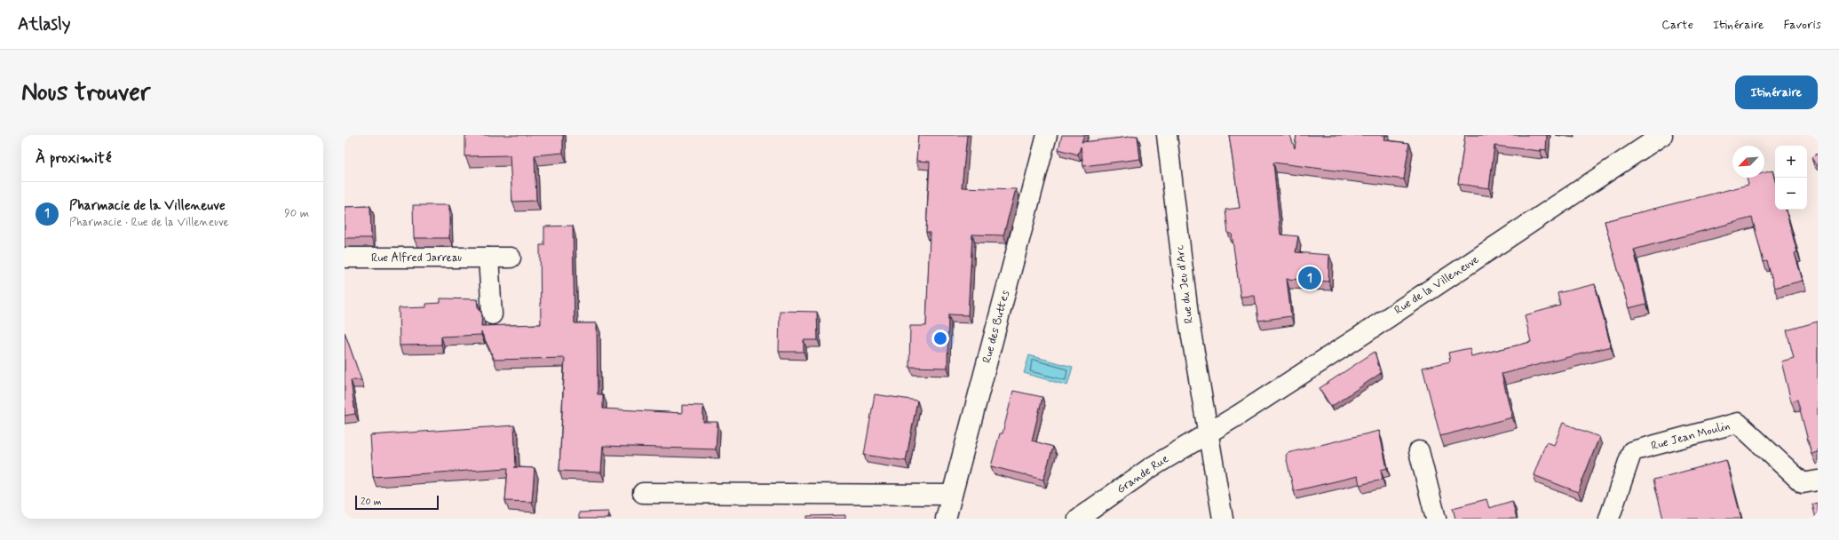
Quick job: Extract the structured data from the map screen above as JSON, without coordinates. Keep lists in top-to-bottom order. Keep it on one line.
{"streets":{"street":["Rue Alfred Jarreau","Rue du Jeu d'Arc","Rue de la Villeneuve","Rue des Buttes","Rue Jean Moulin","Grande Rue"]},"crossings":[["Rue du Jeu d'Arc","Rue de la Villeneuve"],["Rue du Jeu d'Arc","Grande Rue"],["Rue de la Villeneuve","Grande Rue"]],"scale_bar":"20 m","north":"bottom left","page":{"header":"Atlasly","nav":["Carte","Itinéraire","Favoris"],"buttons":"Itinéraire","title":"Nous trouver","heading":"À proximité","map_buttons":["+","−"],"list":[{"mark":"1","name":"Pharmacie de la Villeneuve","note":"Pharmacie · Rue de la Villeneuve","value":"90 m"}],"pins":"1","scale":"20 m"}}
